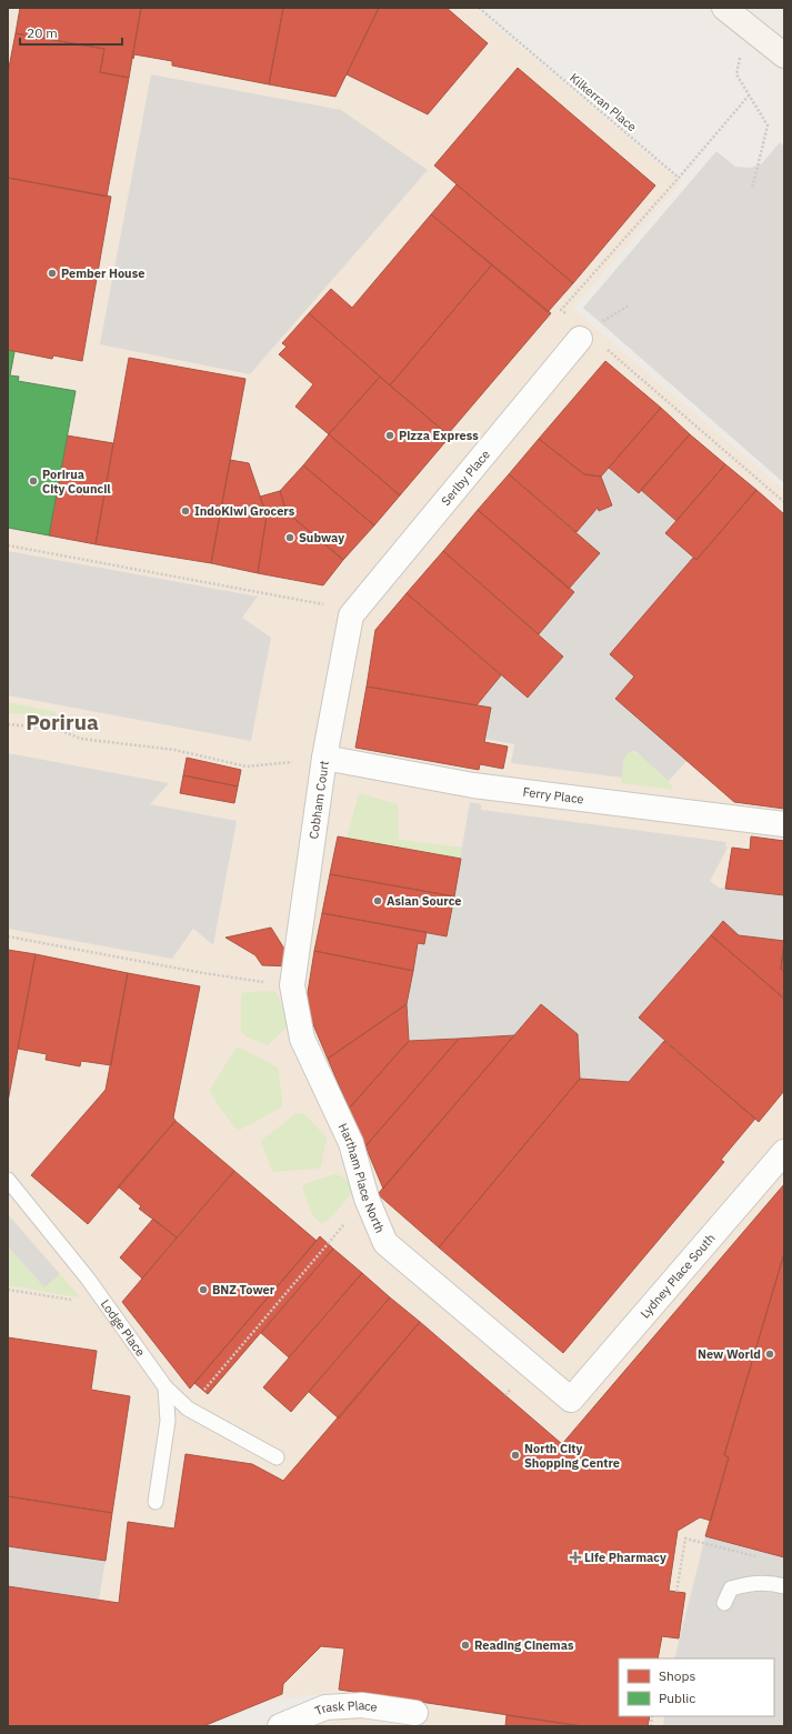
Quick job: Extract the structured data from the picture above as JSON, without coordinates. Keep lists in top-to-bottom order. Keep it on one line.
{"streets":{"street":["Serlby Place","Ferry Place","Cobham Court","Hartham Place North","Lydney Place South","Trask Place"],"lane":["Lodge Place"],"path":["Kilkerran Place"]},"crossings":[["Serlby Place","Cobham Court"],["Ferry Place","Cobham Court"],["Cobham Court","Hartham Place North"],["Hartham Place North","Lydney Place South"]],"districts":["Porirua"],"places":{"other":["Pember House","Pizza Express","Porirua City Council","IndoKiwi Grocers","Subway","Asian Source","BNZ Tower","New World","North City Shopping Centre","Reading Cinemas"],"health":["Life Pharmacy"]},"legend":["Shops","Public"],"scale_bar":"20 m"}
